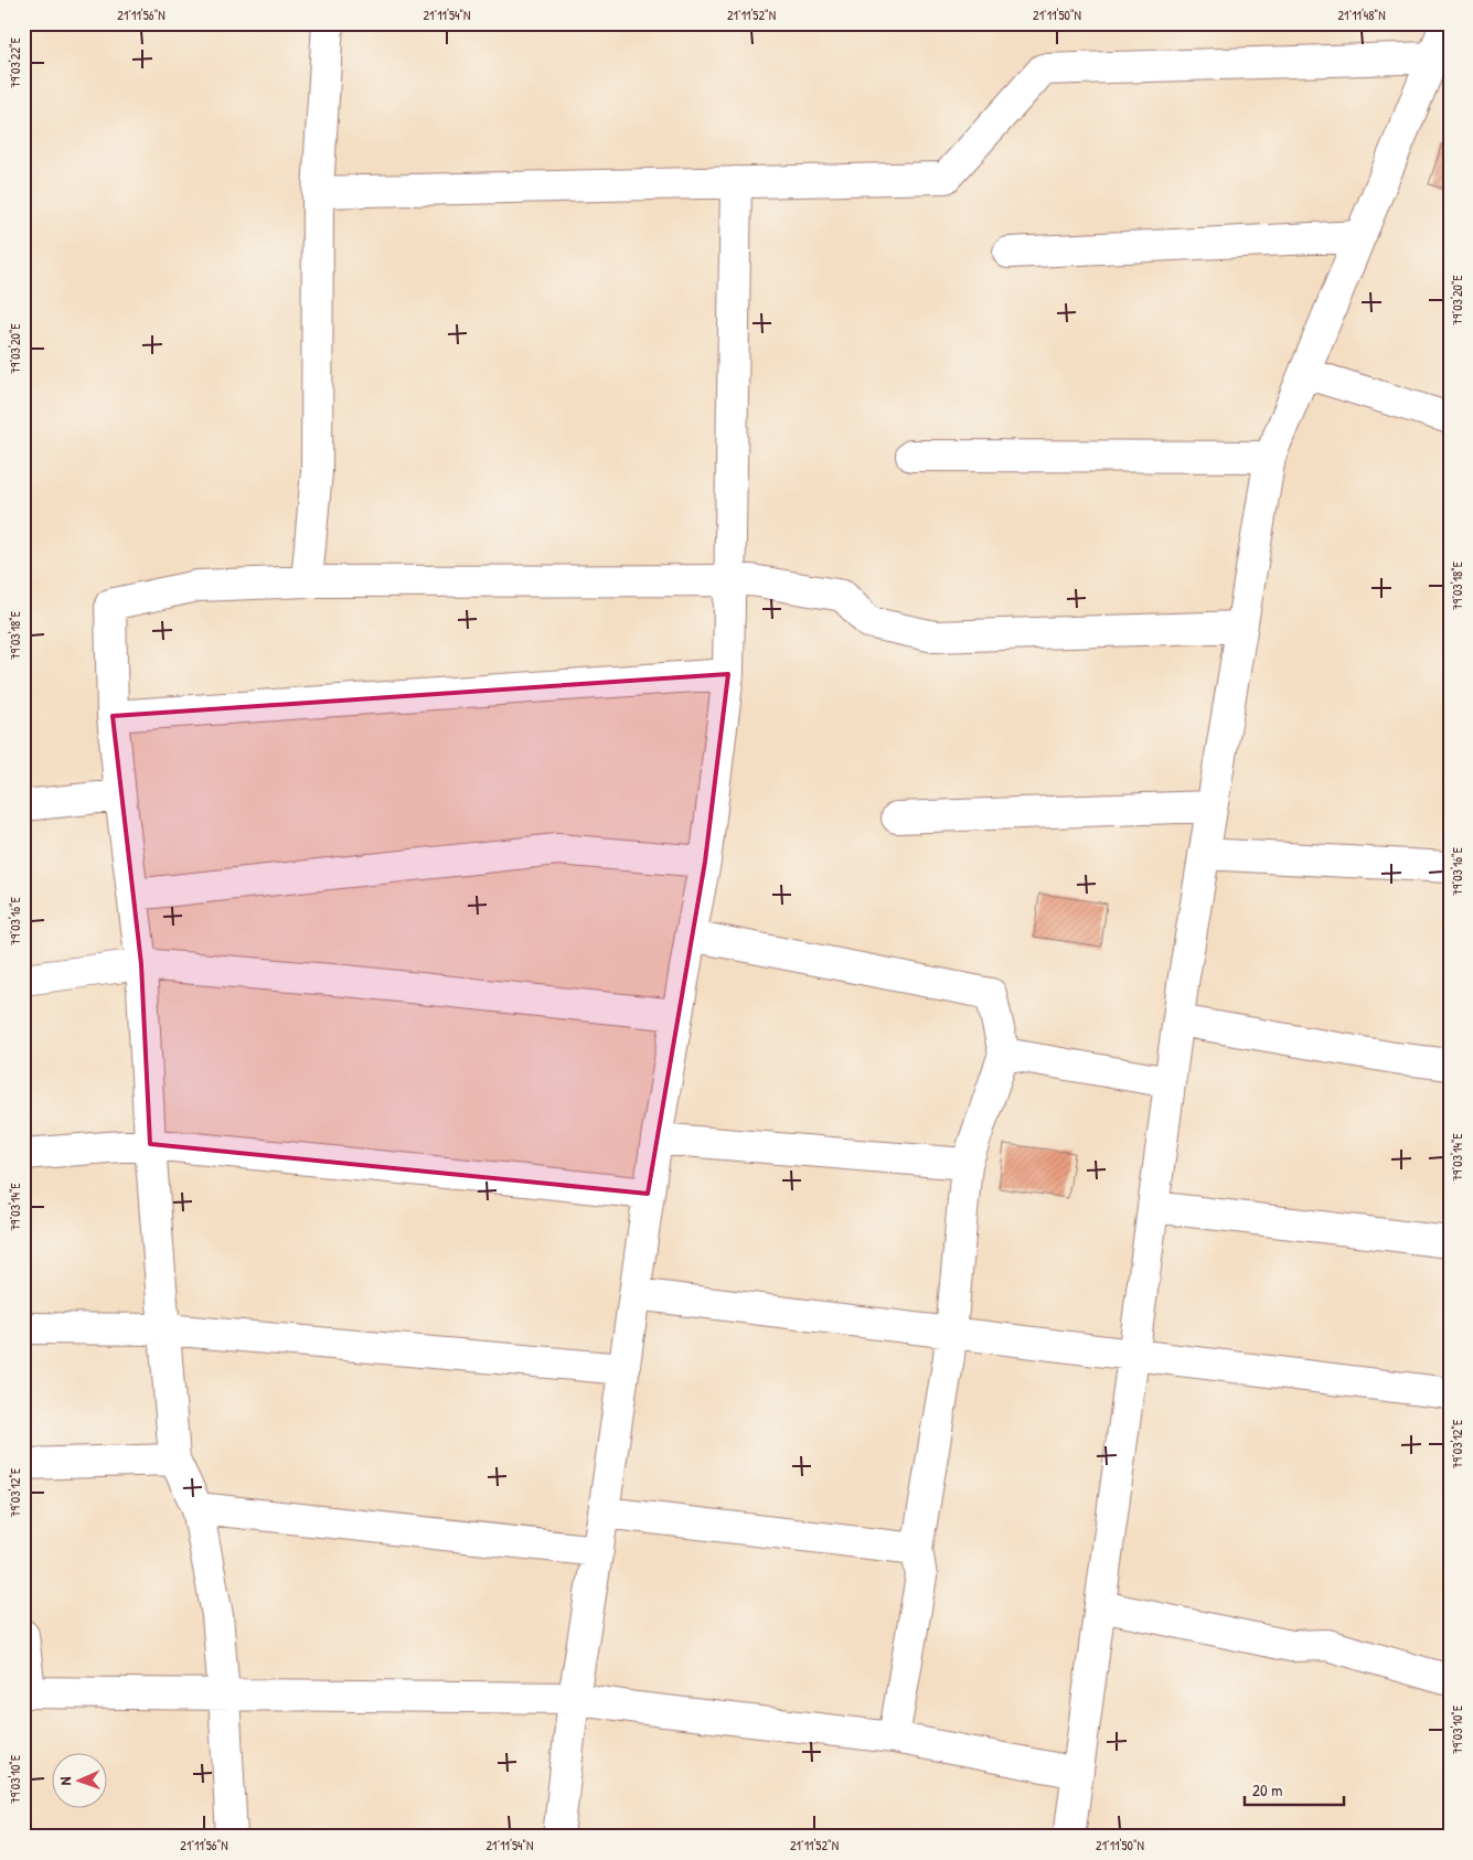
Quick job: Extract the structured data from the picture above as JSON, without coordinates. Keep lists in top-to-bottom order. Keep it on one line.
{"scale_bar":"20 m","north":"left","coordinates":["21°11'56\"N","21°11'54\"N","21°11'52\"N","21°11'50\"N","21°11'48\"N","79°03'22\"E","79°03'20\"E","79°03'18\"E","79°03'16\"E","79°03'14\"E","79°03'12\"E","79°03'10\"E"]}
